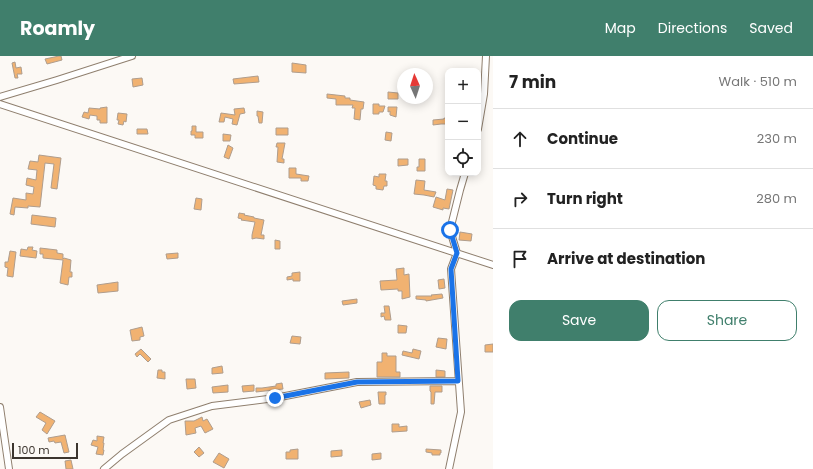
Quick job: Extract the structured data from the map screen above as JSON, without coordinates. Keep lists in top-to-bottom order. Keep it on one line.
{"scale_bar":"100 m","north":"top","page":{"header":"Roamly","nav":["Map","Directions","Saved"],"heading":["7 min","Walk · 510 m"],"map_buttons":["+","−"],"list":[["Continue","230 m"],["Turn right","280 m"],"Arrive at destination"],"buttons":["Save","Share"],"scale":"100 m"}}
